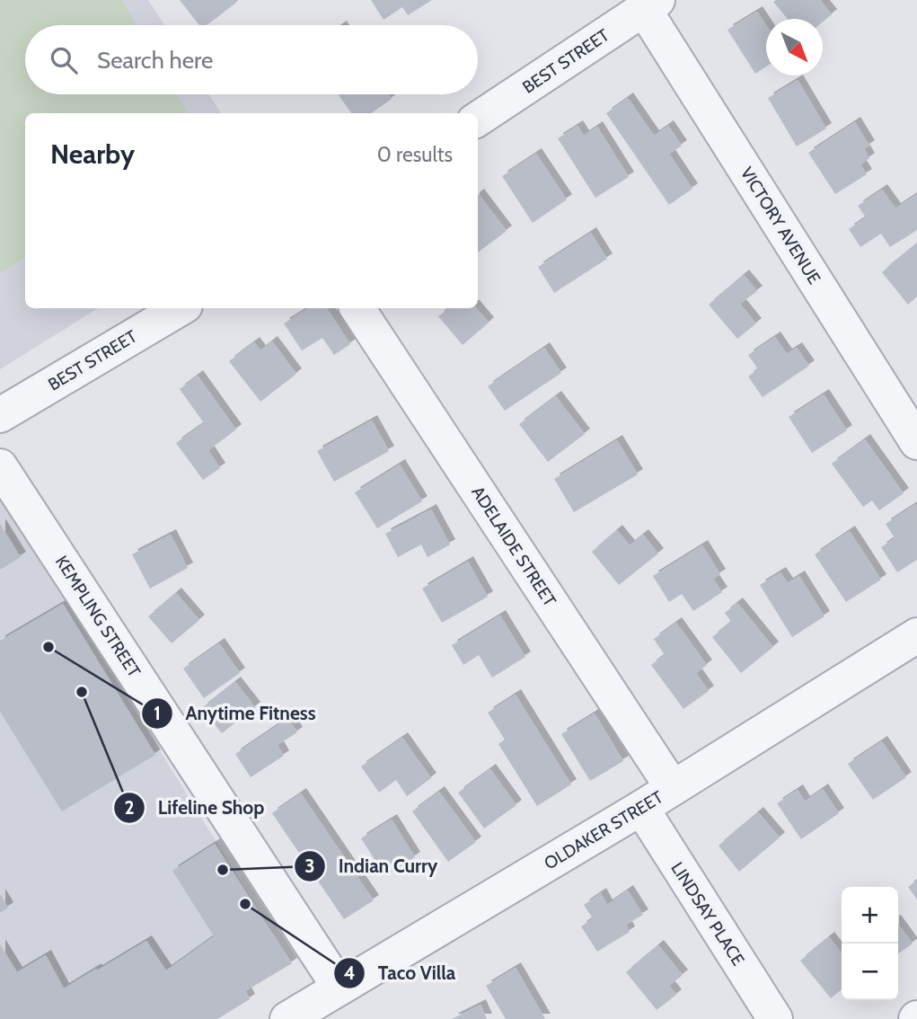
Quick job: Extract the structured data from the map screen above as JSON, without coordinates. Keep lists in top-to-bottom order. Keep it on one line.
{"streets":{"street":["BEST STREET","VICTORY AVENUE","ADELAIDE STREET","KEMPLING STREET","OLDAKER STREET","LINDSAY PLACE"]},"crossings":[["BEST STREET","VICTORY AVENUE"],["ADELAIDE STREET","OLDAKER STREET"],["KEMPLING STREET","OLDAKER STREET"],["OLDAKER STREET","LINDSAY PLACE"]],"places":["Anytime Fitness","Lifeline Shop","Indian Curry","Taco Villa"],"north":"bottom right","page":{"search":"Search here","heading":["Nearby","0 results"],"map_buttons":["+","−"]}}
